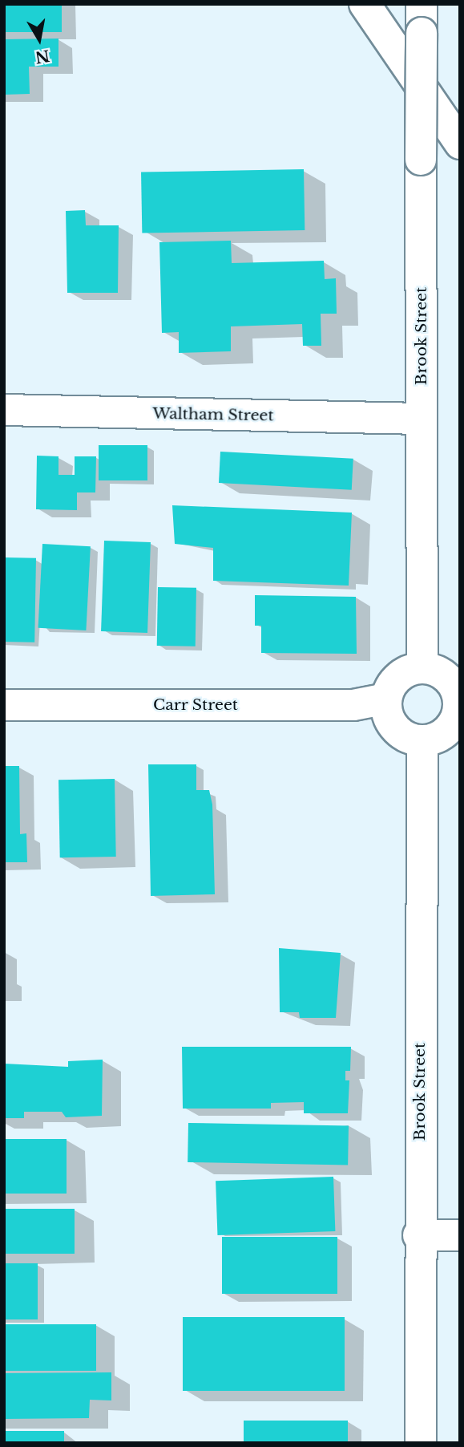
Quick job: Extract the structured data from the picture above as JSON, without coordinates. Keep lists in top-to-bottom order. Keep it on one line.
{"streets":{"street":["Brook Street","Waltham Street","Carr Street"]},"crossings":[["Brook Street","Waltham Street"],["Brook Street","Carr Street"]],"north":"bottom"}
